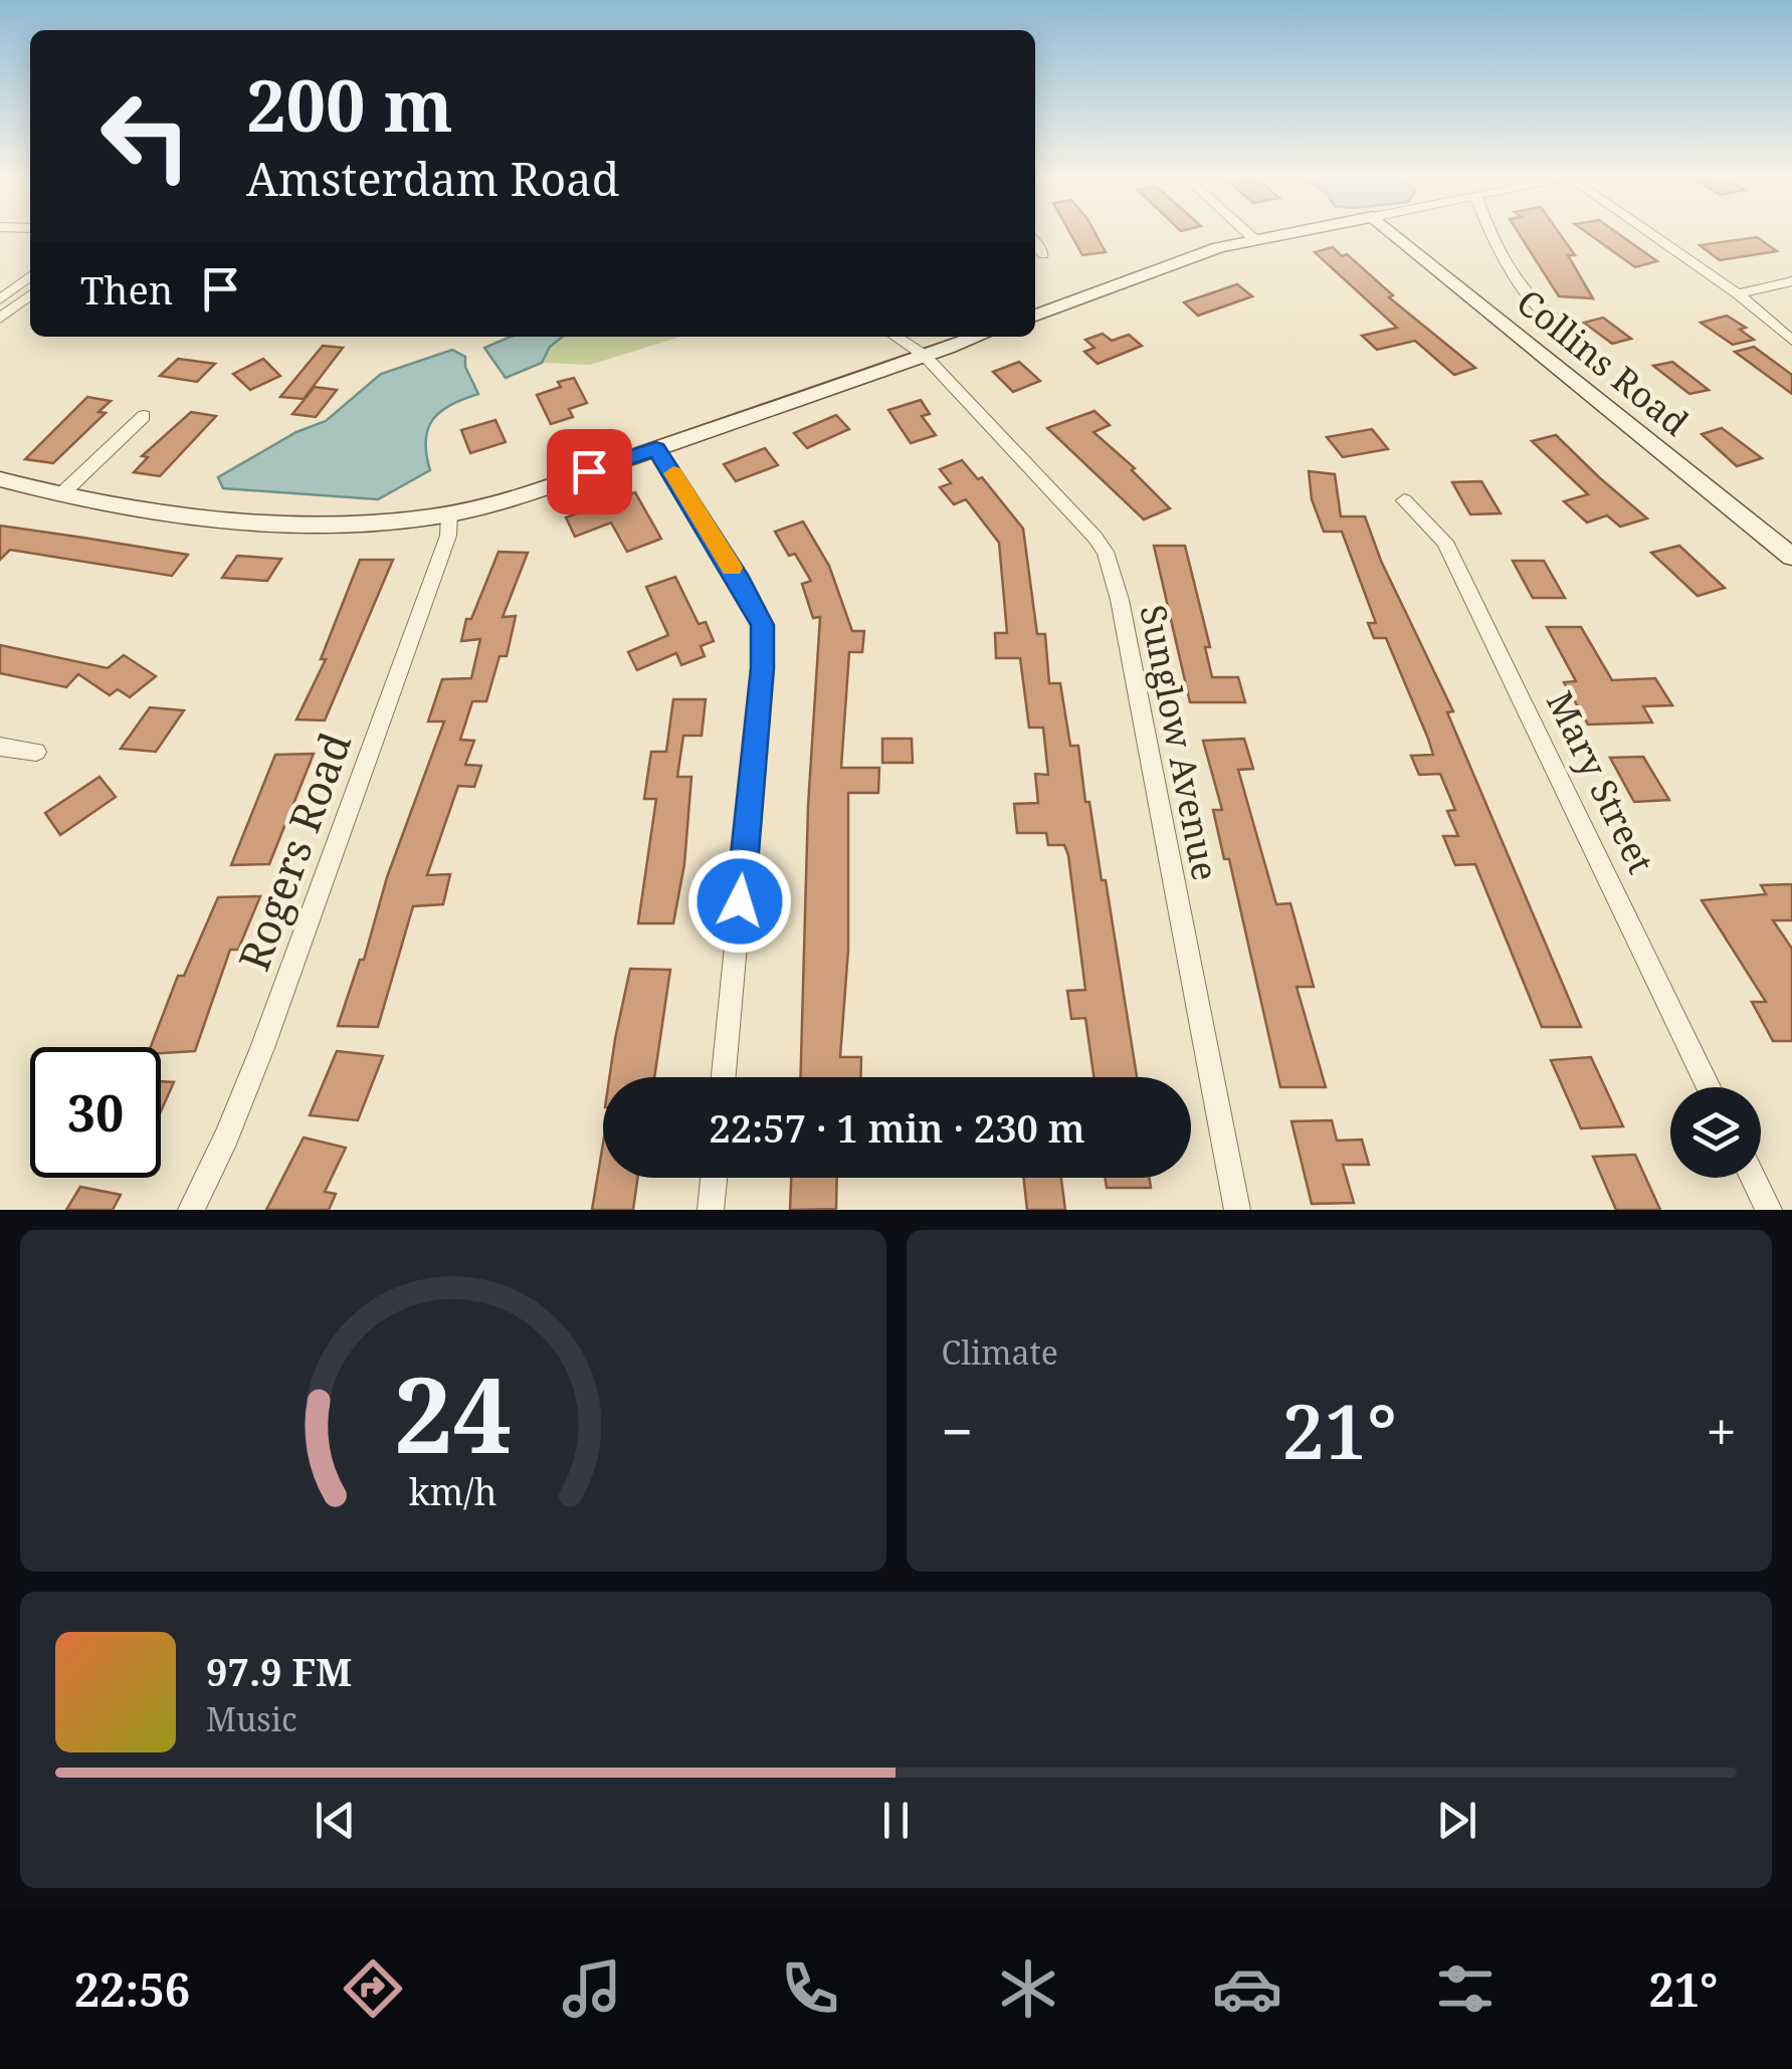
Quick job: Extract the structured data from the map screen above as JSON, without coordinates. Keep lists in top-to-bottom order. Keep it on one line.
{"streets":{"main road":["Collins Road"],"street":["Sunglow Avenue","Mary Street","Rogers Road"]},"page":{"turn":["200 m","Amsterdam Road"],"then":"Then","limit":"30","trip":"22:57 · 1 min · 230 m","tile":"Climate","heat":["−","21°","+"],"song":["97.9 FM","Music"],"tabs":["22:56","21°"],"gauge":["24","km/h"]}}
